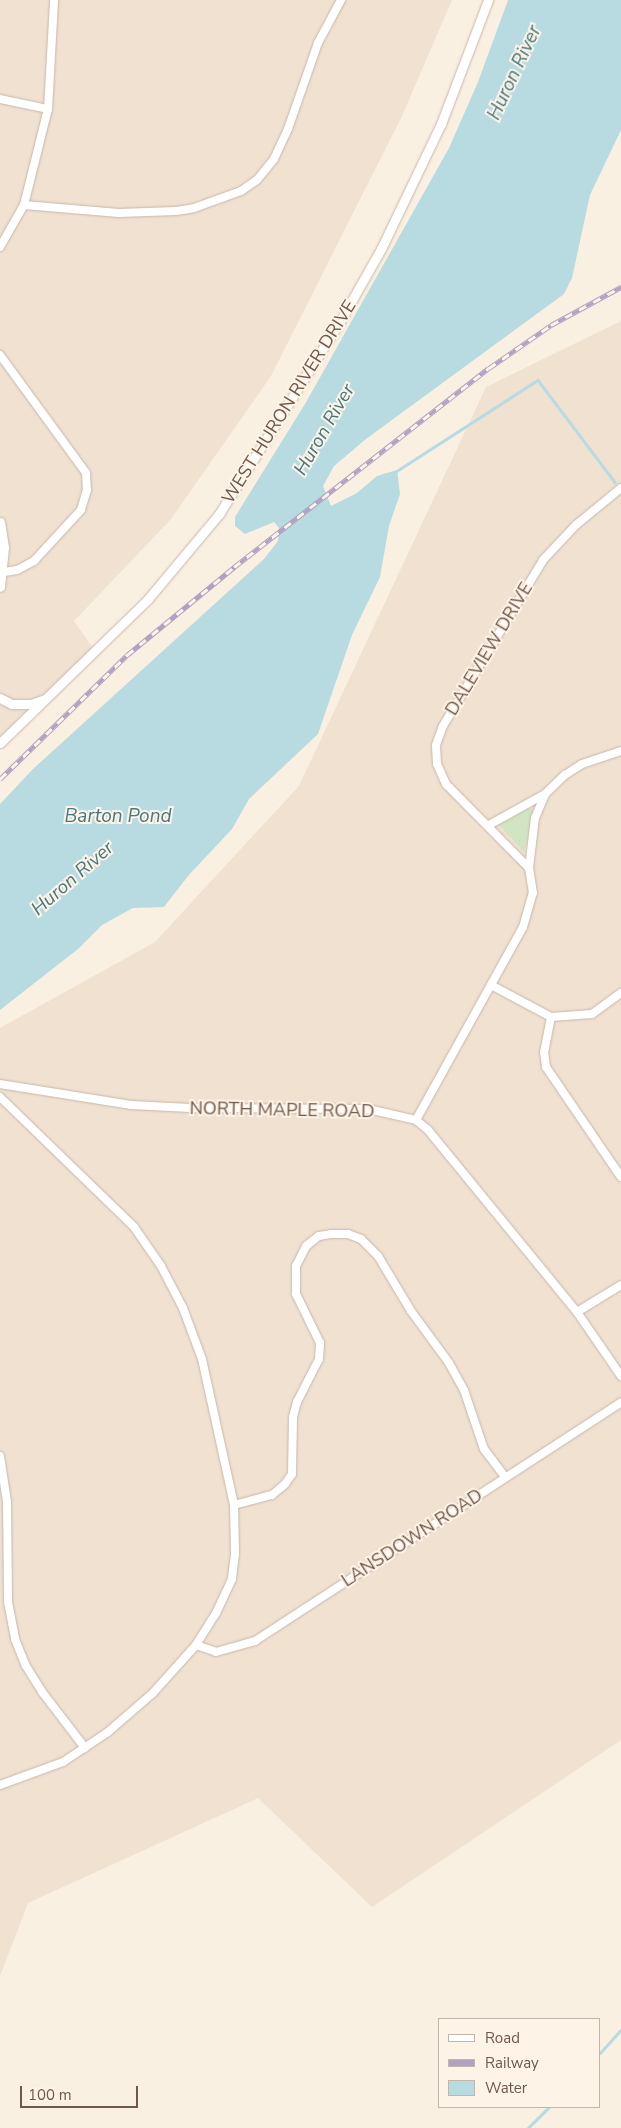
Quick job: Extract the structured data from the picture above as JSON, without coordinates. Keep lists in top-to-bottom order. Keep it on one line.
{"streets":{"street":["WEST HURON RIVER DRIVE","DALEVIEW DRIVE","NORTH MAPLE ROAD","LANSDOWN ROAD"]},"water":["Huron River","Barton Pond"],"legend":["Road","Railway","Water"],"scale_bar":"100 m"}
